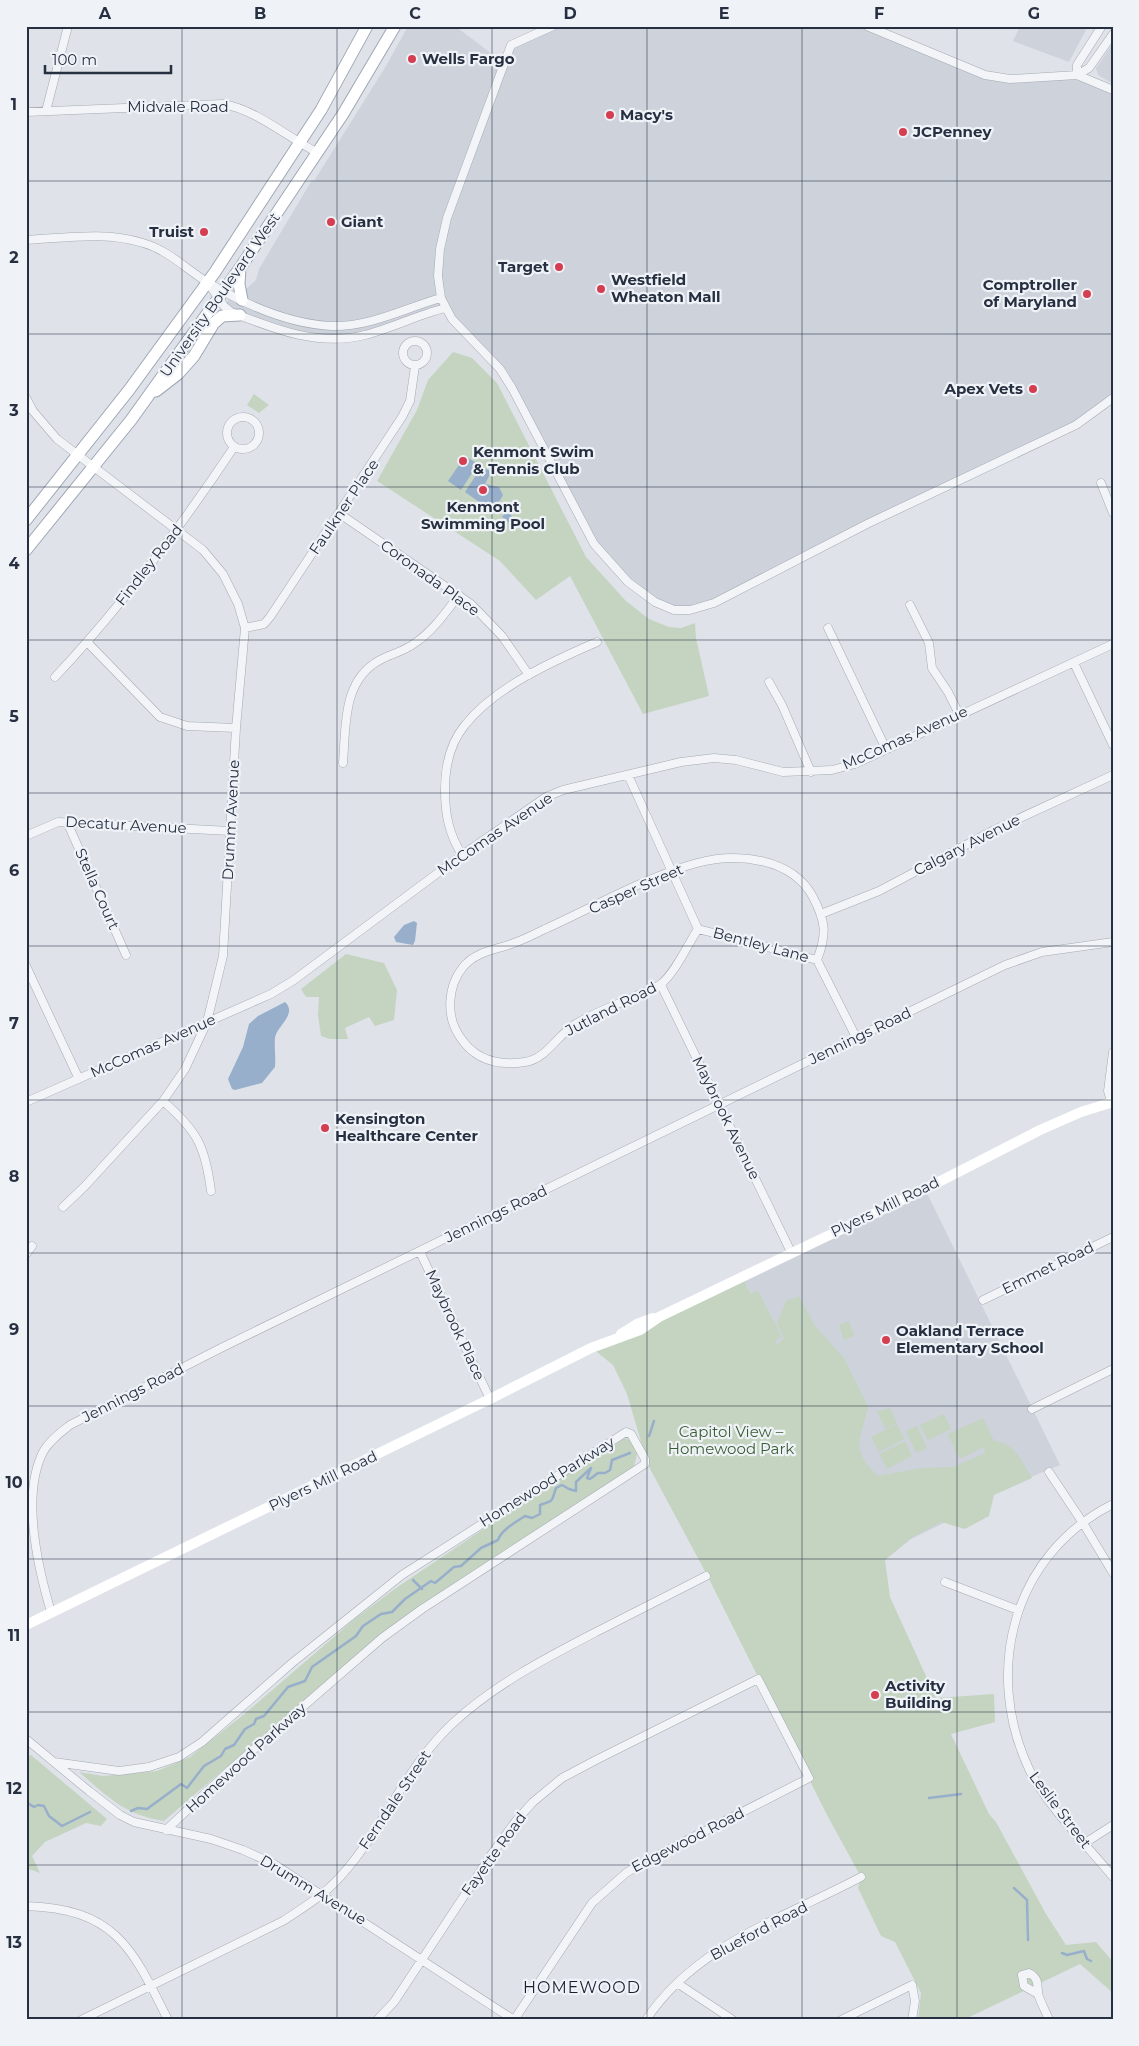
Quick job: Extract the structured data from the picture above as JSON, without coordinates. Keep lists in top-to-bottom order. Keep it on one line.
{"streets":{"main road":["University Boulevard West"],"street":["Midvale Road","Faulkner Place","Findley Road","Coronada Place","McComas Avenue","Drumm Avenue","Decatur Avenue","Calgary Avenue","Stella Court","Casper Street","Bentley Lane","Jutland Road","Jennings Road","Maybrook Avenue","Plyers Mill Road","Emmet Road","Maybrook Place","Homewood Parkway","Ferndale Street","Leslie Street","Edgewood Road","Fayette Road","Blueford Road"]},"crossings":[["Midvale Road","University Boulevard West"],["University Boulevard West","Drumm Avenue"],["Faulkner Place","Coronada Place"],["Faulkner Place","Drumm Avenue"],["Findley Road","Drumm Avenue"],["McComas Avenue","Drumm Avenue"],["McComas Avenue","Bentley Lane"],["Drumm Avenue","Decatur Avenue"],["Drumm Avenue","Homewood Parkway"],["Drumm Avenue","Ferndale Street"],["Drumm Avenue","Edgewood Road"],["Drumm Avenue","Fayette Road"],["Decatur Avenue","Stella Court"],["Calgary Avenue","Casper Street"],["Casper Street","Bentley Lane"],["Casper Street","Jutland Road"],["Bentley Lane","Jutland Road"],["Bentley Lane","Jennings Road"],["Jutland Road","Maybrook Avenue"],["Jennings Road","Maybrook Avenue"],["Jennings Road","Plyers Mill Road"],["Jennings Road","Maybrook Place"],["Maybrook Avenue","Plyers Mill Road"],["Plyers Mill Road","Maybrook Place"],["Edgewood Road","Fayette Road"]],"districts":["HOMEWOOD"],"parks":["Capitol View – Homewood Park"],"places":["Wells Fargo","Macy's","JCPenney","Giant","Truist","Target","Westfield Wheaton Mall","Comptroller of Maryland","Apex Vets","Kenmont Swim & Tennis Club","Kenmont Swimming Pool","Kensington Healthcare Center","Oakland Terrace Elementary School","Activity Building"],"scale_bar":"100 m","grid":{"columns":["A","B","C","D","E","F","G"],"rows":["1","2","3","4","5","6","7","8","9","10","11","12","13"]}}
